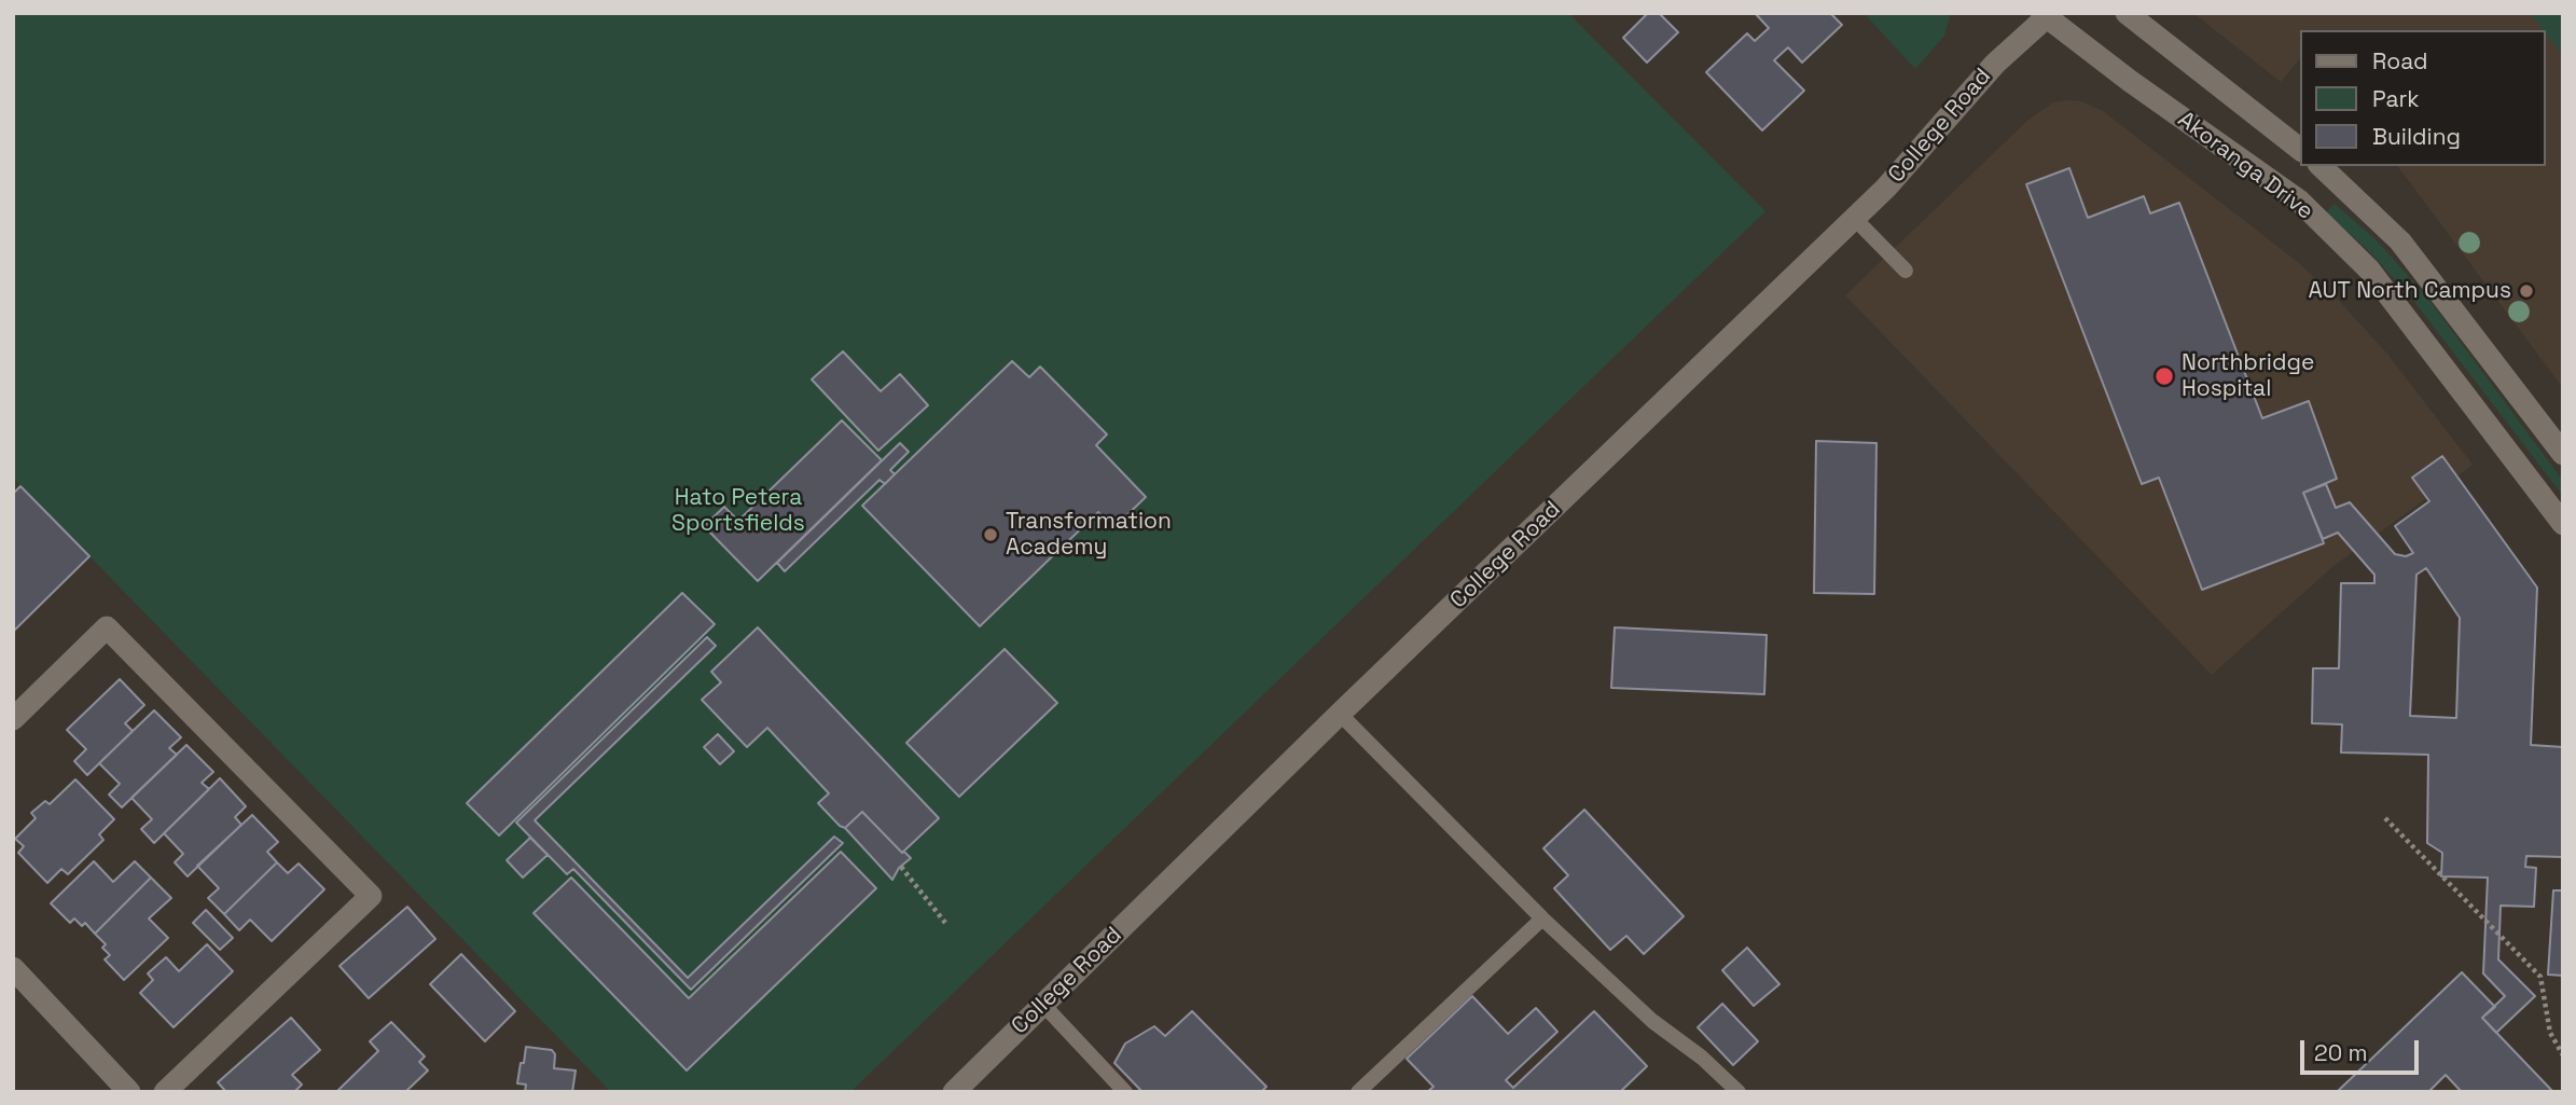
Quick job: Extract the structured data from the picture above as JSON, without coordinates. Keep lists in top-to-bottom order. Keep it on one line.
{"streets":{"main road":["College Road","Akoranga Drive"]},"crossings":[["College Road","Akoranga Drive"]],"parks":["Hato Petera Sportsfields"],"places":["AUT North Campus","Northbridge Hospital","Transformation Academy"],"legend":["Road","Park","Building"],"scale_bar":"20 m"}
